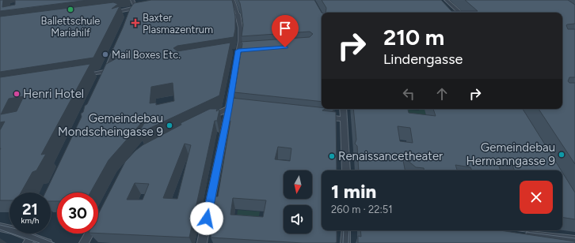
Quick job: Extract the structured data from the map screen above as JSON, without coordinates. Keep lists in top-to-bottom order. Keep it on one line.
{"places":{"other":["Ballettschule Mariahilf","Mail Boxes Etc.","Henri Hotel","Gemeindebau Mondscheingasse 9","Gemeindebau Hermanngasse 9","Renaissancetheater"],"health":["Baxter Plasmazentrum"]},"north":"bottom","page":{"turn":["210 m","Lindengasse"],"heading":["1 min","260 m · 22:51"],"speed":"21 km/h","limit":"30"}}
